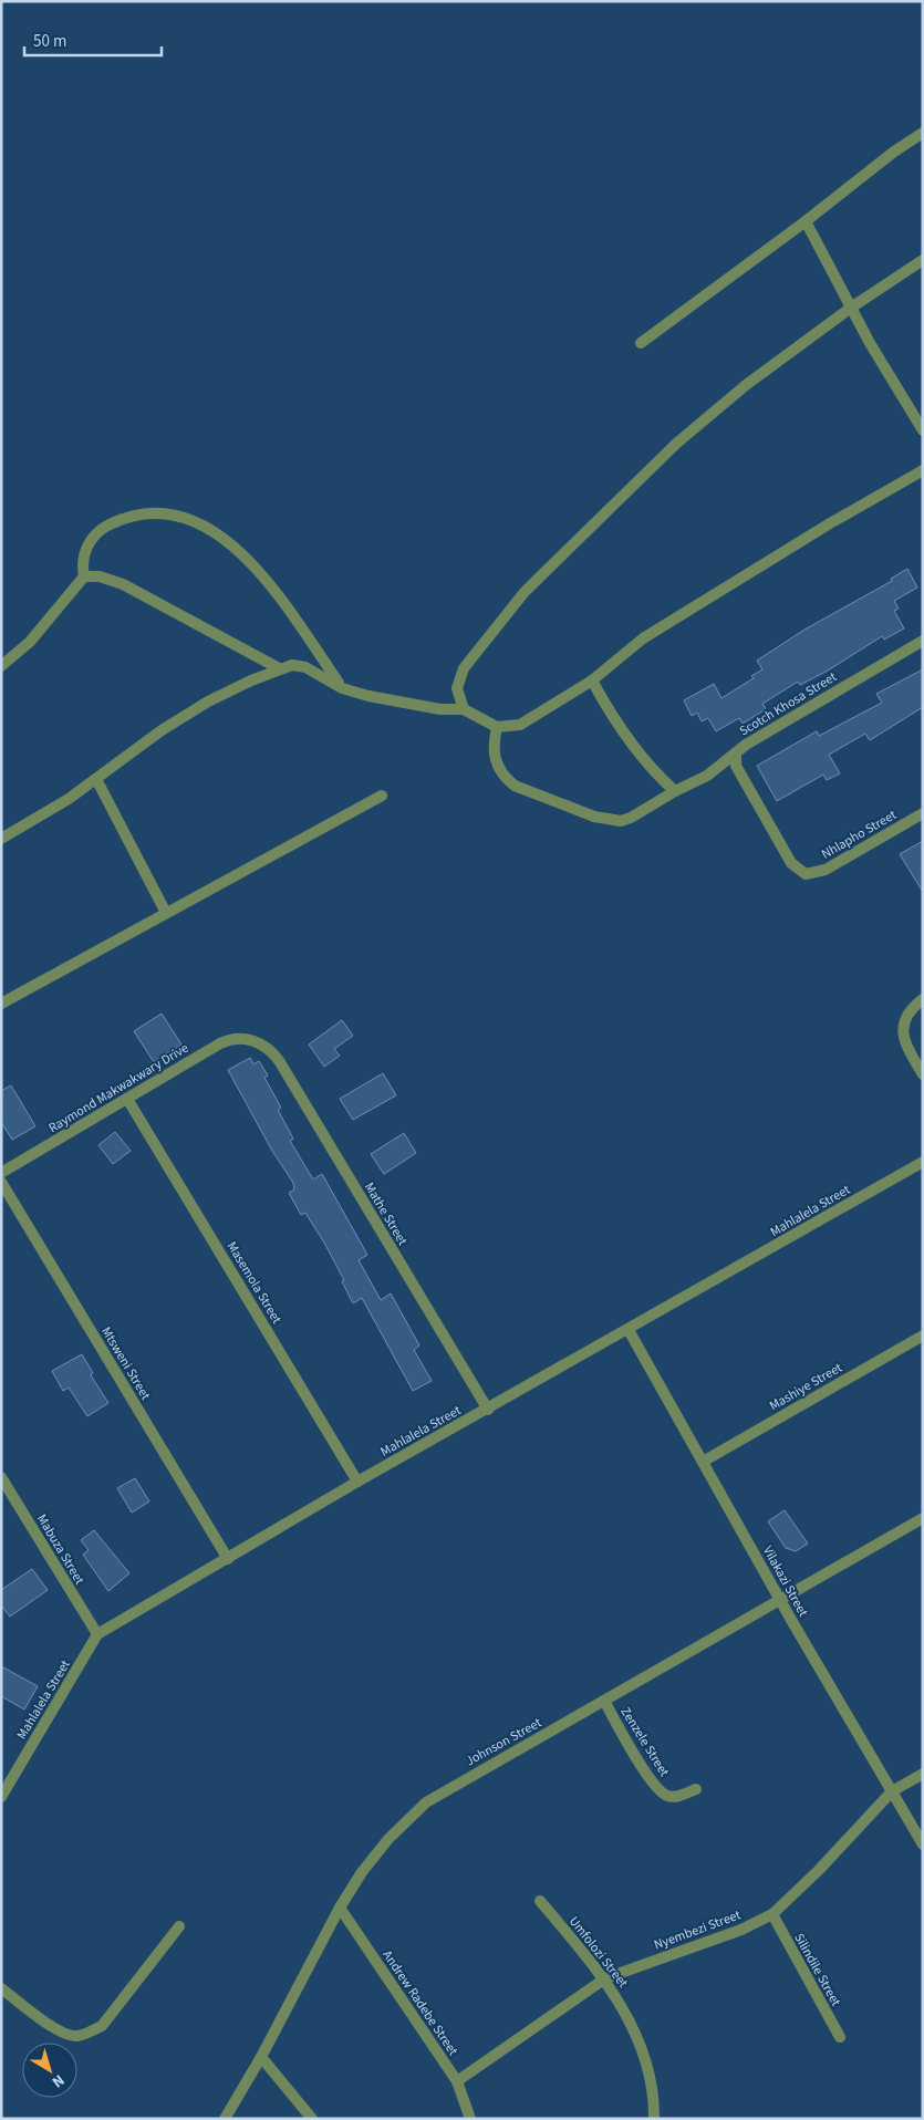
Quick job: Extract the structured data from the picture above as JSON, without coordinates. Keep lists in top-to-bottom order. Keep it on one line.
{"streets":{"street":["Scotch Khosa Street","Nhlapho Street","Raymond Makwakwary Drive","Mahlalela Street","Mathe Street","Masemola Street","Mtsweni Street","Mashiye Street","Mabuza Street","Vilakazi Street","Johnson Street","Zenzele Street","Nyembezi Street","Umfolozi Street","Silindile Street","Andrew Radebe Street"]},"crossings":[["Scotch Khosa Street","Nhlapho Street"],["Raymond Makwakwary Drive","Mathe Street"],["Raymond Makwakwary Drive","Masemola Street"],["Mahlalela Street","Mathe Street"],["Mahlalela Street","Masemola Street"],["Mahlalela Street","Mtsweni Street"],["Mahlalela Street","Mabuza Street"],["Mahlalela Street","Vilakazi Street"],["Mashiye Street","Vilakazi Street"],["Vilakazi Street","Johnson Street"],["Vilakazi Street","Nyembezi Street"],["Johnson Street","Zenzele Street"],["Johnson Street","Andrew Radebe Street"],["Nyembezi Street","Umfolozi Street"],["Nyembezi Street","Silindile Street"],["Nyembezi Street","Andrew Radebe Street"]],"scale_bar":"50 m","north":"bottom right"}
